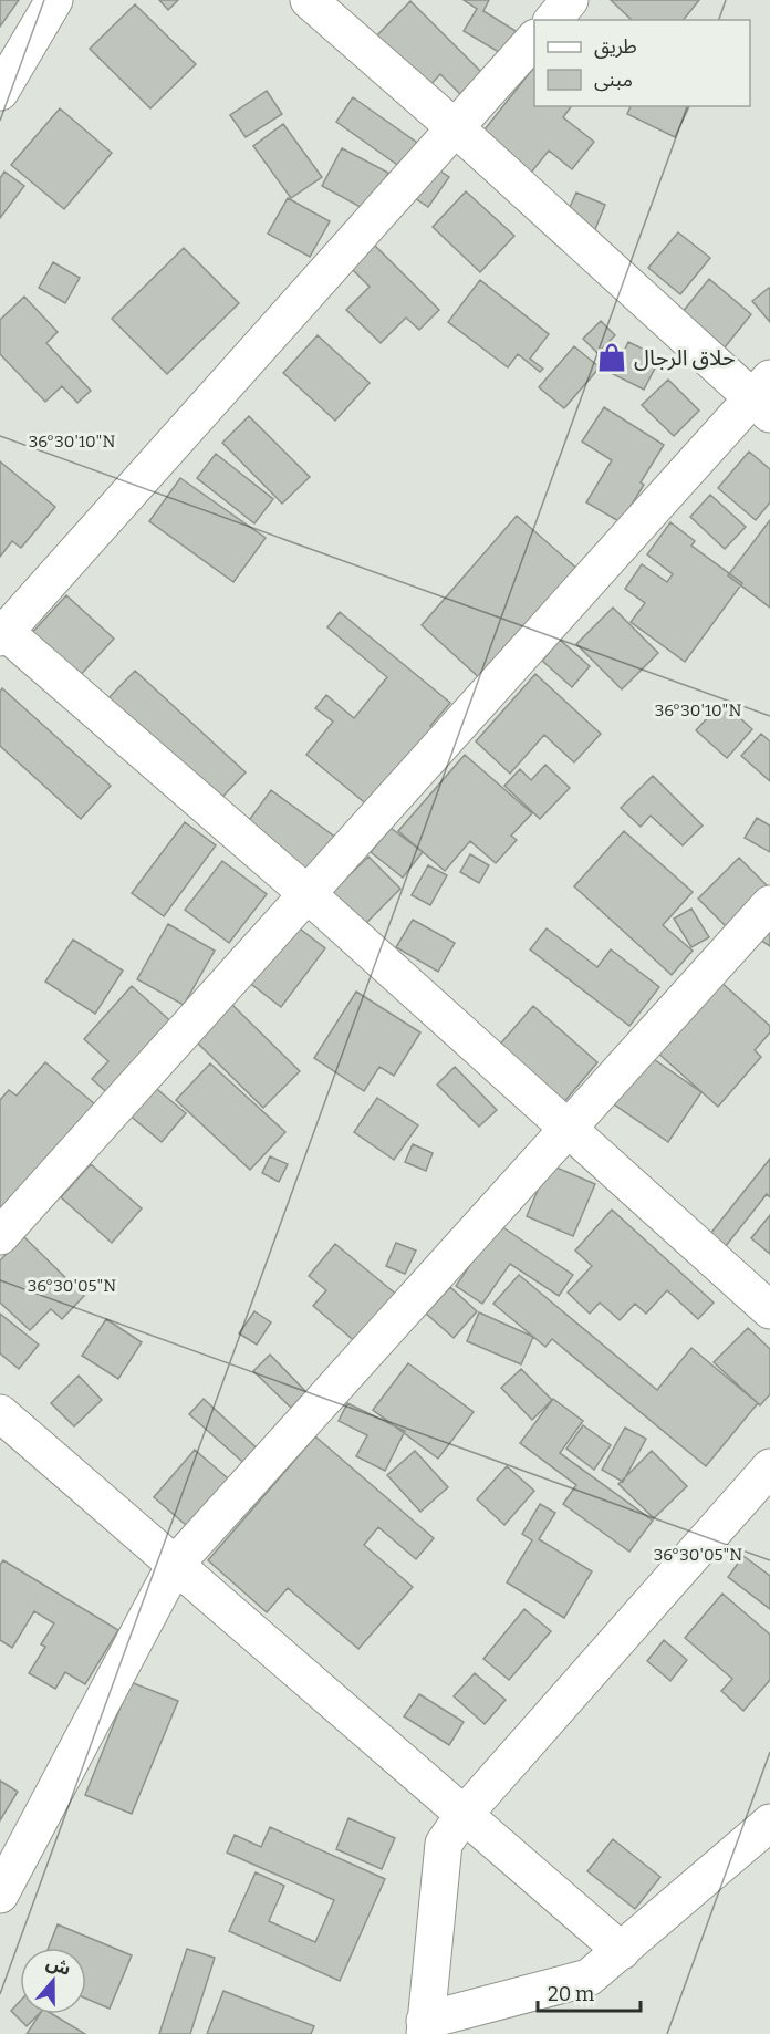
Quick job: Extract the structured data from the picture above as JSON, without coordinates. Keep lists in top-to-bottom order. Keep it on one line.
{"places":{"shop":["حلاق الرجال"]},"legend":["طريق","مبنى"],"scale_bar":"20 m","north":"top","coordinates":["36°30'10\"N","36°30'05\"N"]}
